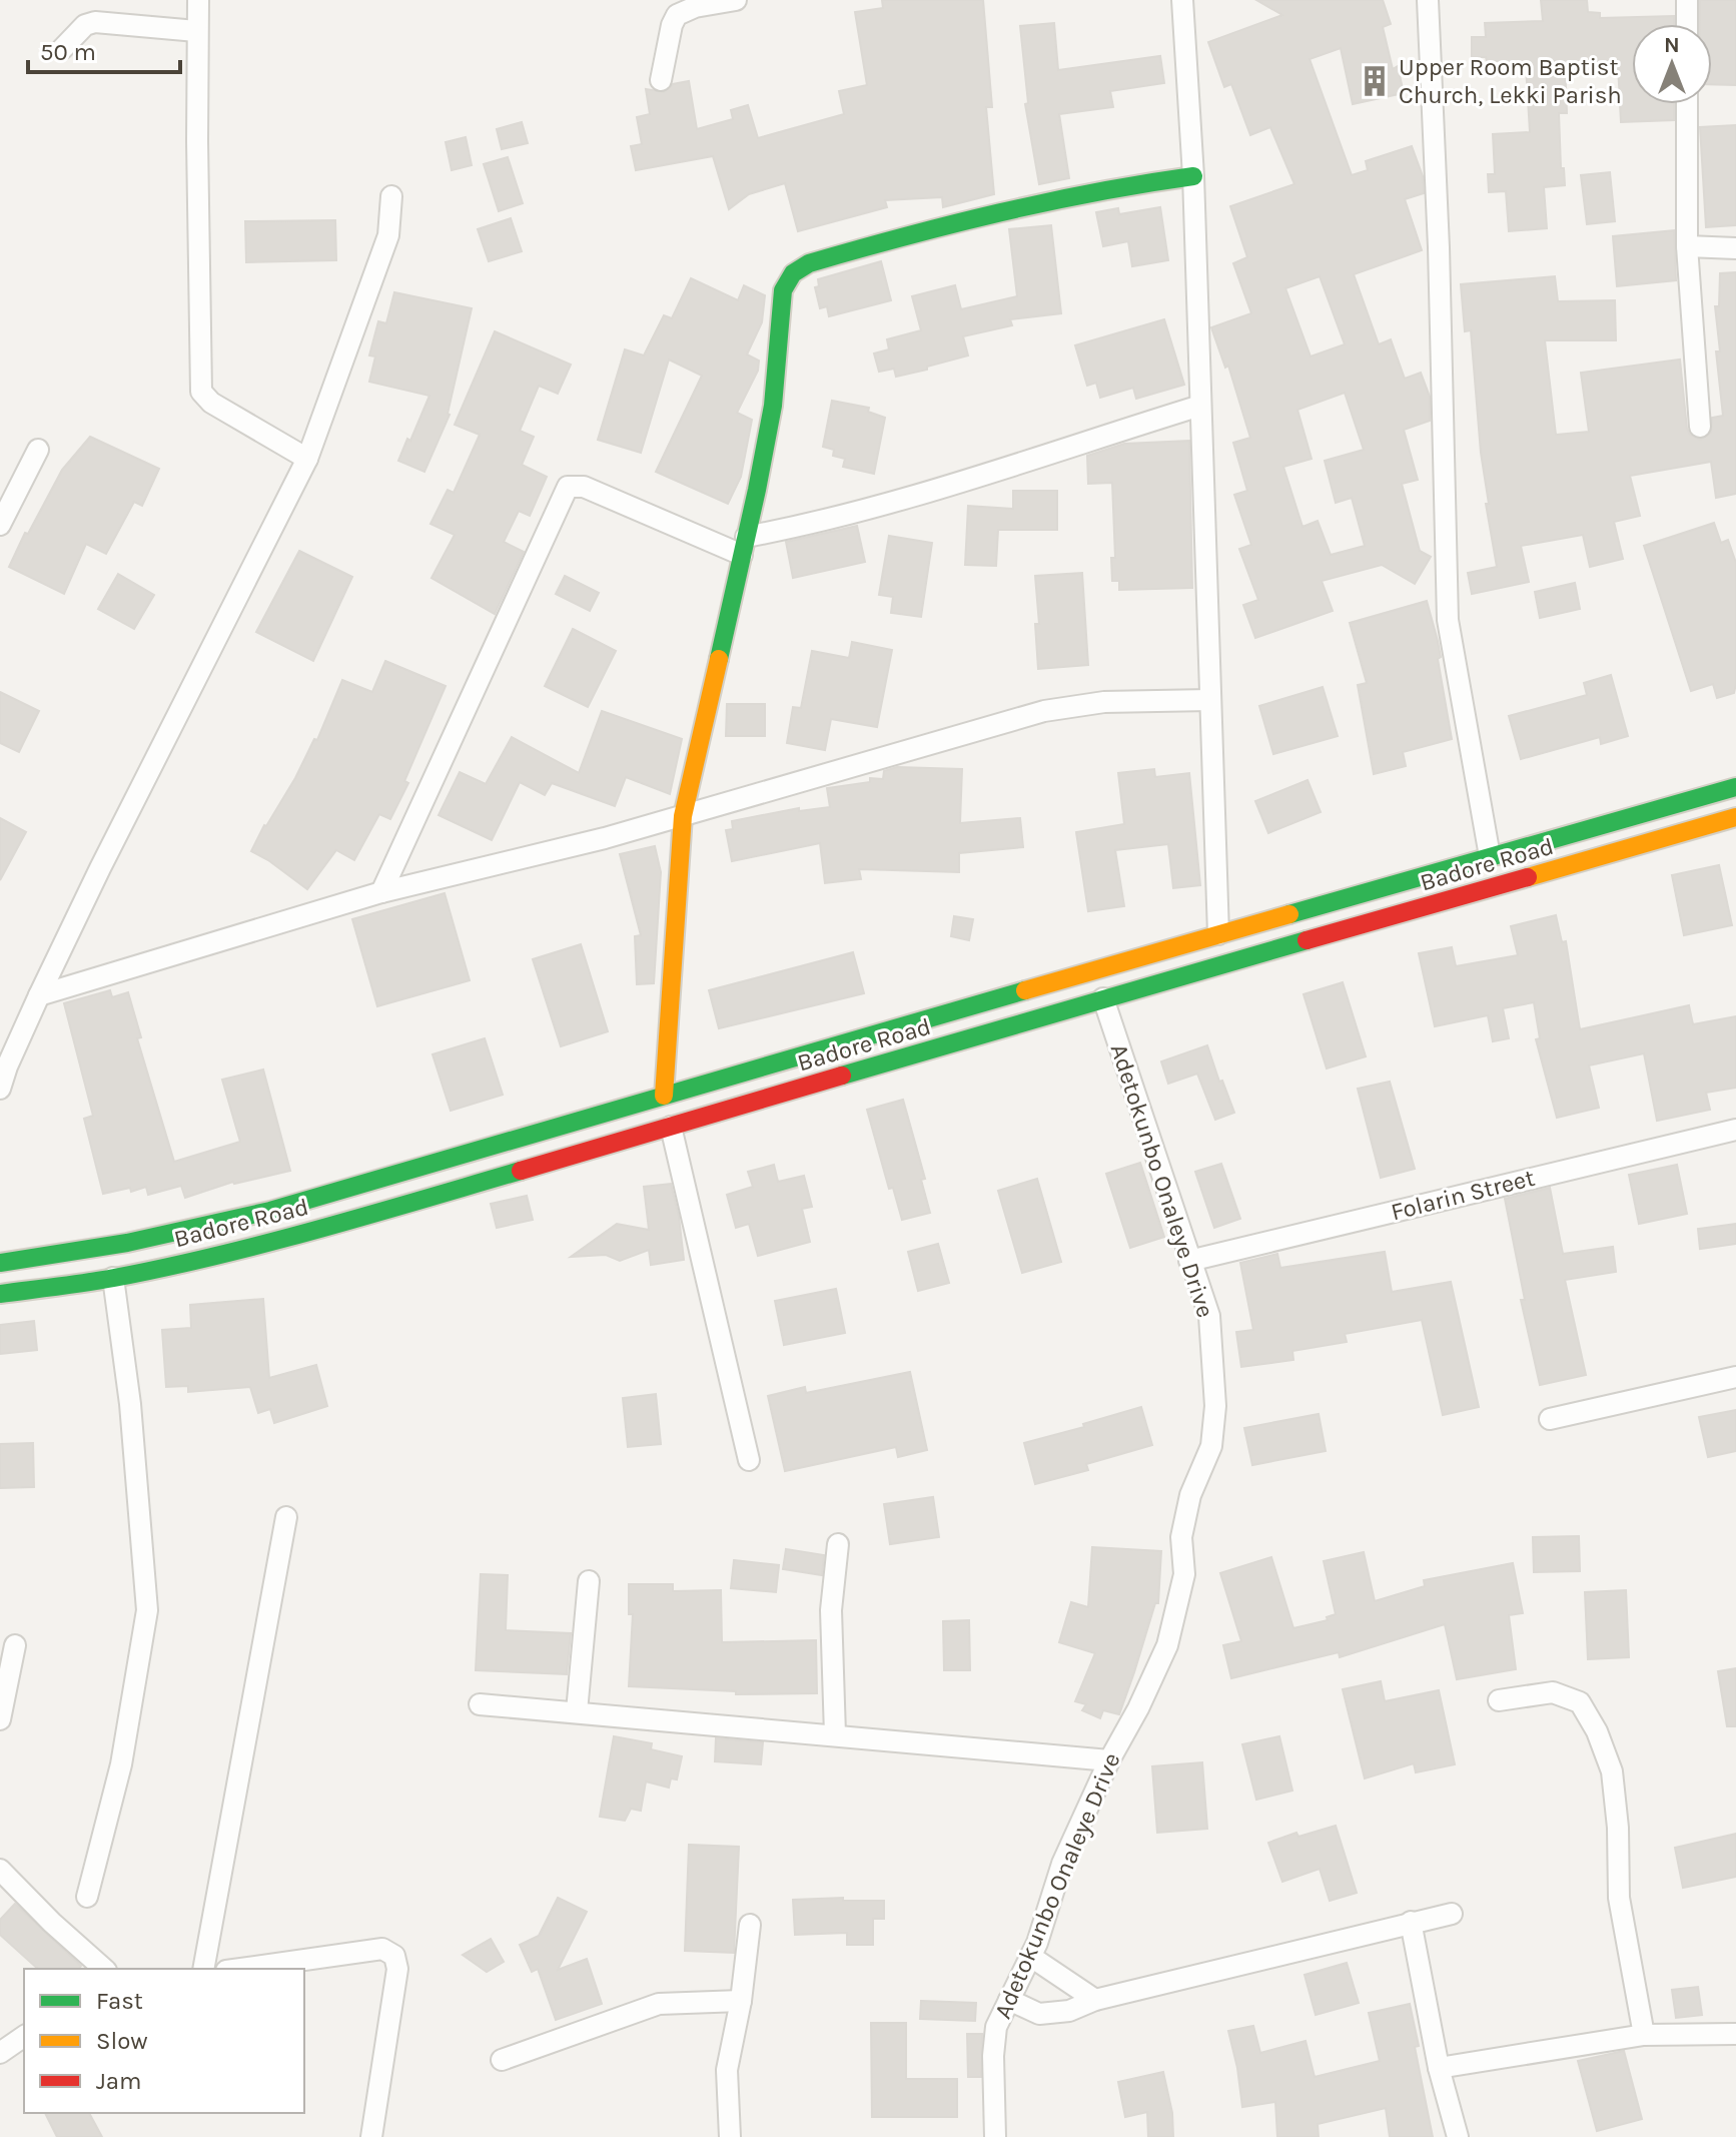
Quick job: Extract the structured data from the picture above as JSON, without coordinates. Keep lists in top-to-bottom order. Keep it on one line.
{"streets":{"main road":["Badore Road"],"street":["Adetokunbo Onaleye Drive","Folarin Street"]},"crossings":[["Badore Road","Adetokunbo Onaleye Drive"],["Adetokunbo Onaleye Drive","Folarin Street"]],"places":{"building":["Upper Room Baptist Church, Lekki Parish"]},"legend":["Fast","Slow","Jam"],"scale_bar":"50 m","north":"top"}
